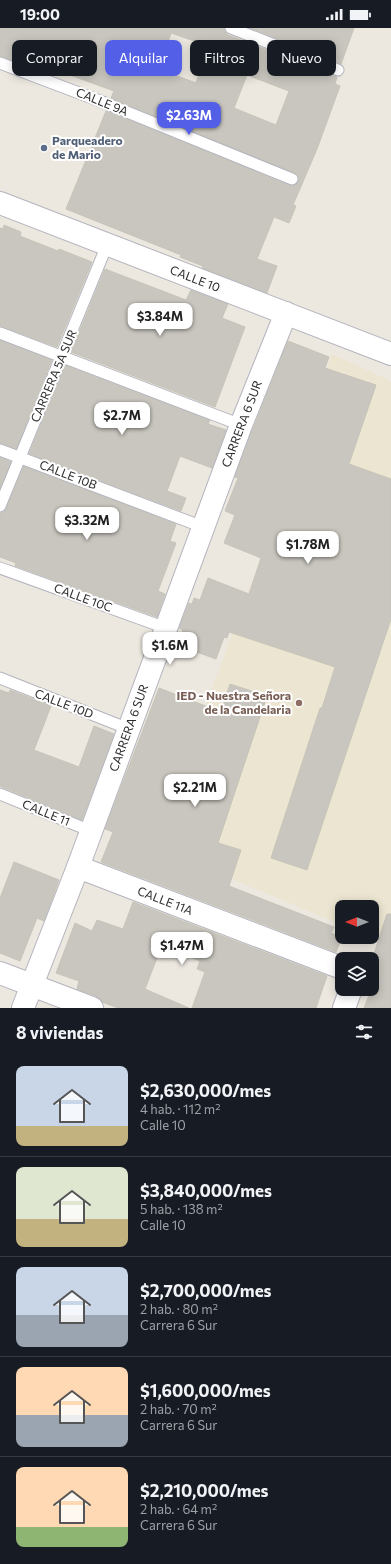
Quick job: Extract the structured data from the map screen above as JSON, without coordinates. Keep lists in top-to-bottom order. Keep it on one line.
{"streets":{"street":["CALLE 10","CARRERA 6 SUR","CALLE 11A"],"lane":["CALLE 9A","CARRERA 5A SUR","CALLE 10B","CALLE 10C","CALLE 10D","CALLE 11"]},"crossings":[["CALLE 10","CARRERA 5A SUR"],["CALLE 10","CARRERA 6 SUR"],["CARRERA 5A SUR","CALLE 10B"],["CARRERA 6 SUR","CALLE 10B"],["CARRERA 6 SUR","CALLE 10C"],["CARRERA 6 SUR","CALLE 10D"],["CARRERA 6 SUR","CALLE 11"],["CARRERA 6 SUR","CALLE 11A"]],"places":["Parqueadero de Mario","IED - Nuestra Señora de la Candelaria"],"north":"left","page":{"status":"19:00","chip":["Comprar","Alquilar","Filtros","Nuevo"],"price":["$2.63M","$3.84M","$2.7M","$3.32M","$1.78M","$1.6M","$2.21M","$1.47M"],"heading":"8 viviendas","list":[{"name":"$2,630,000/mes","note":"4 hab. · 112 m² · Calle 10"},{"name":"$3,840,000/mes","note":"5 hab. · 138 m² · Calle 10"},{"name":"$2,700,000/mes","note":"2 hab. · 80 m² · Carrera 6 Sur"},{"name":"$1,600,000/mes","note":"2 hab. · 70 m² · Carrera 6 Sur"},{"name":"$2,210,000/mes","note":"2 hab. · 64 m² · Carrera 6 Sur"}]}}
